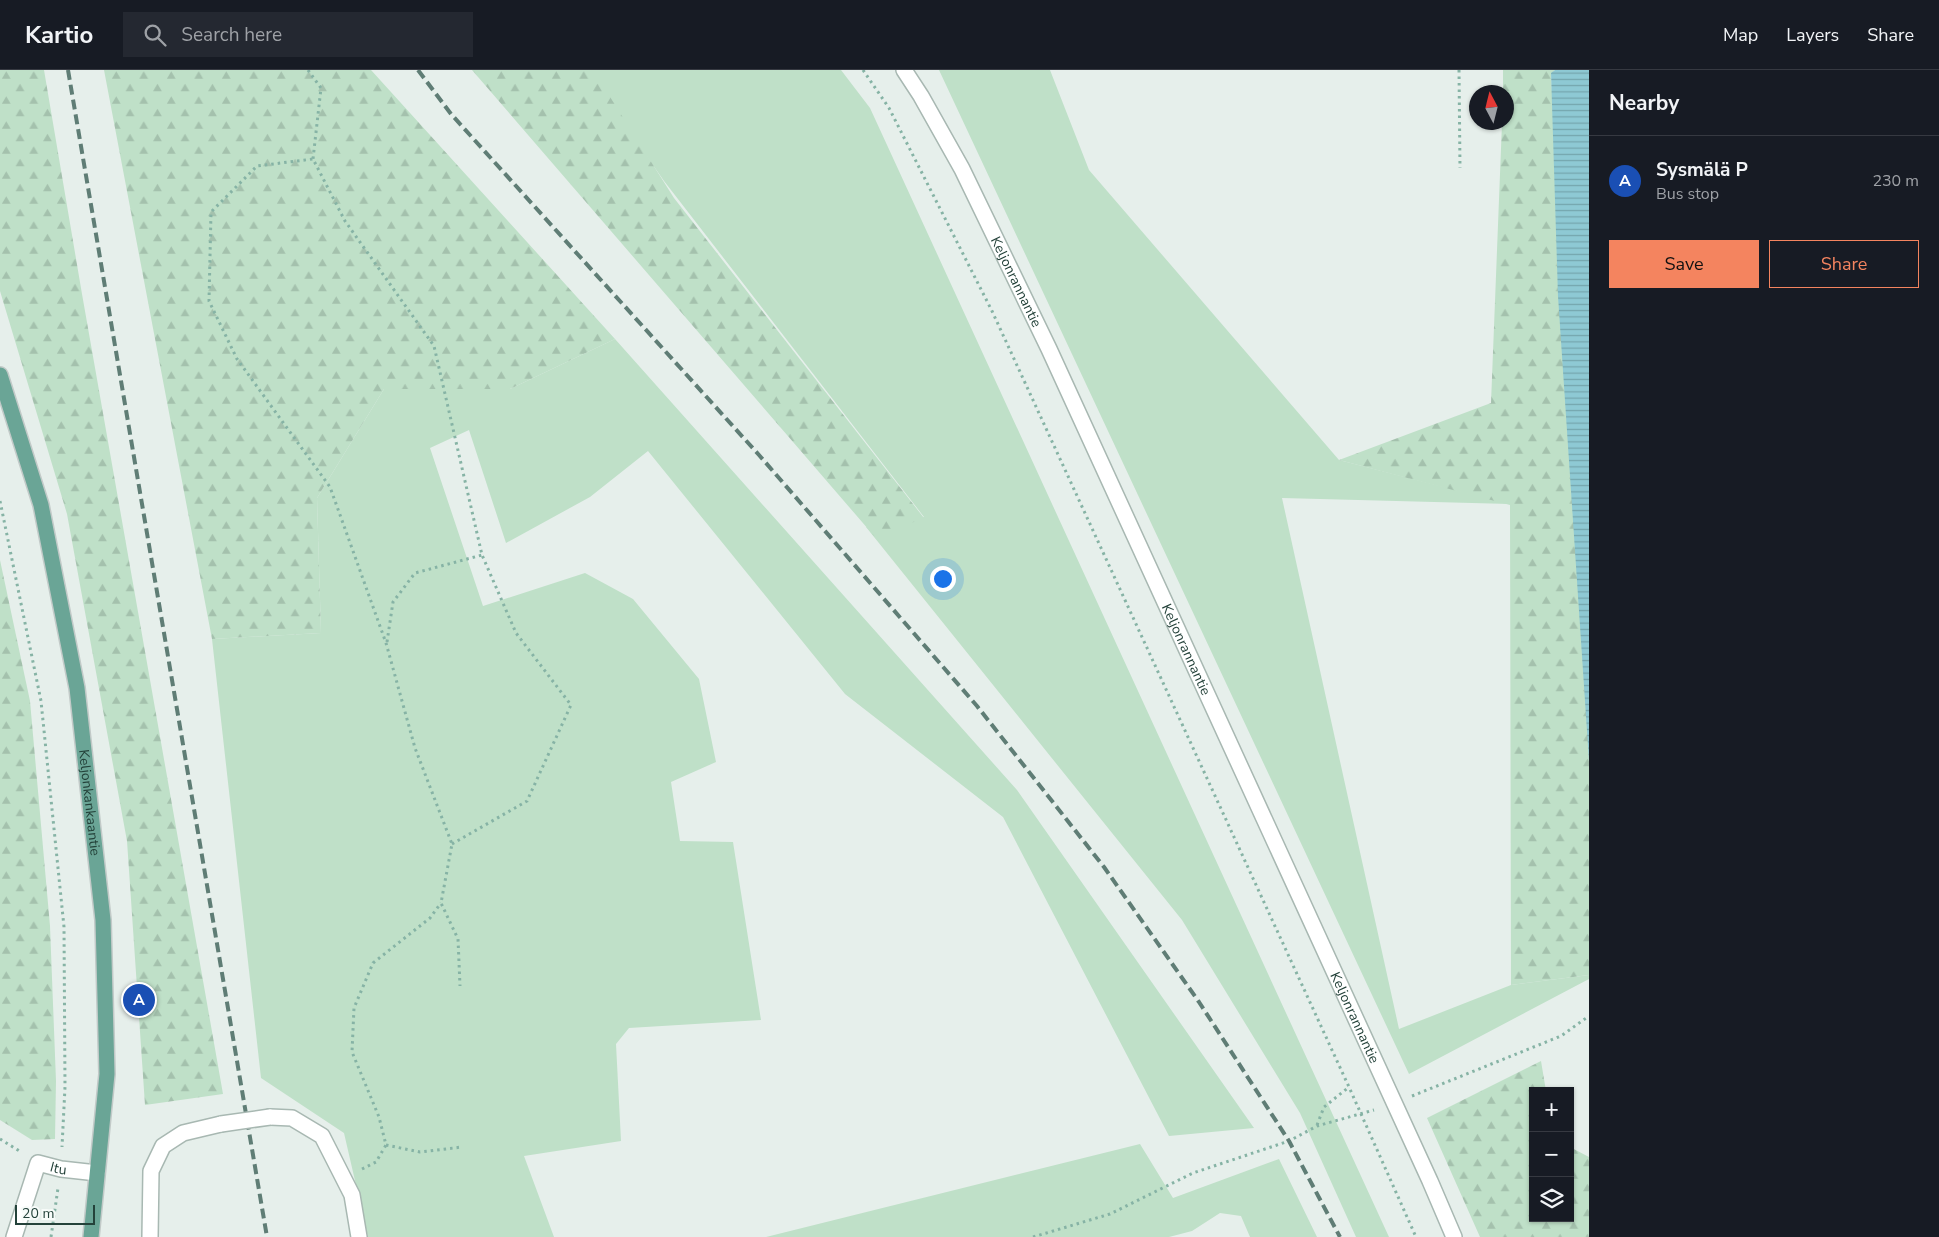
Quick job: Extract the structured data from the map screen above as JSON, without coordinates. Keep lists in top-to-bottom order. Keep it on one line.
{"streets":{"main road":["Keljonkankaantie"],"street":["Keljonrannantie","Itu"]},"crossings":[["Keljonkankaantie","Itu"]],"scale_bar":"20 m","north":"top","page":{"header":"Kartio","search":"Search here","nav":["Map","Layers","Share"],"heading":"Nearby","list":[{"mark":"A","name":"Sysmälä P","note":"Bus stop","value":"230 m"}],"buttons":["Save","Share"],"pins":"A","map_buttons":["+","−"],"scale":"20 m"}}
